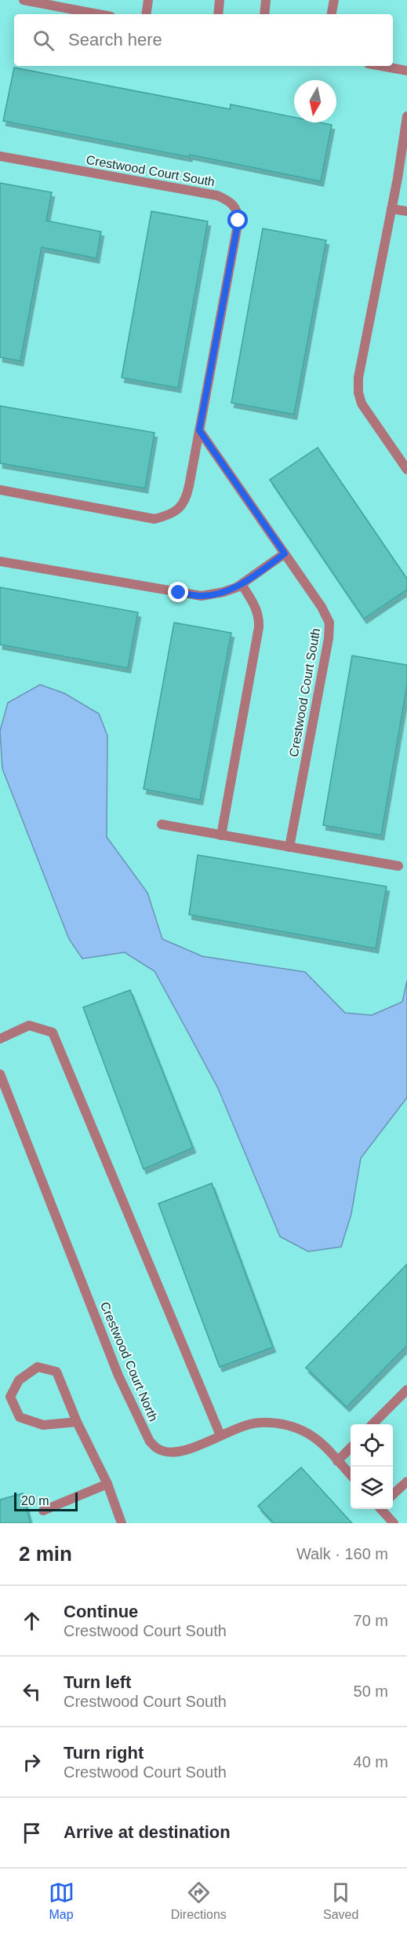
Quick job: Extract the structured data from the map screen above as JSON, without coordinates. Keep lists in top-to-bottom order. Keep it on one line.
{"streets":{"street":["Crestwood Court South","Crestwood Court North"]},"scale_bar":"20 m","north":"bottom","page":{"search":"Search here","scale":"20 m","heading":["2 min","Walk · 160 m"],"list":[["Continue","Crestwood Court South","70 m"],["Turn left","Crestwood Court South","50 m"],["Turn right","Crestwood Court South","40 m"],"Arrive at destination"],"nav":["Map","Directions","Saved"]}}
